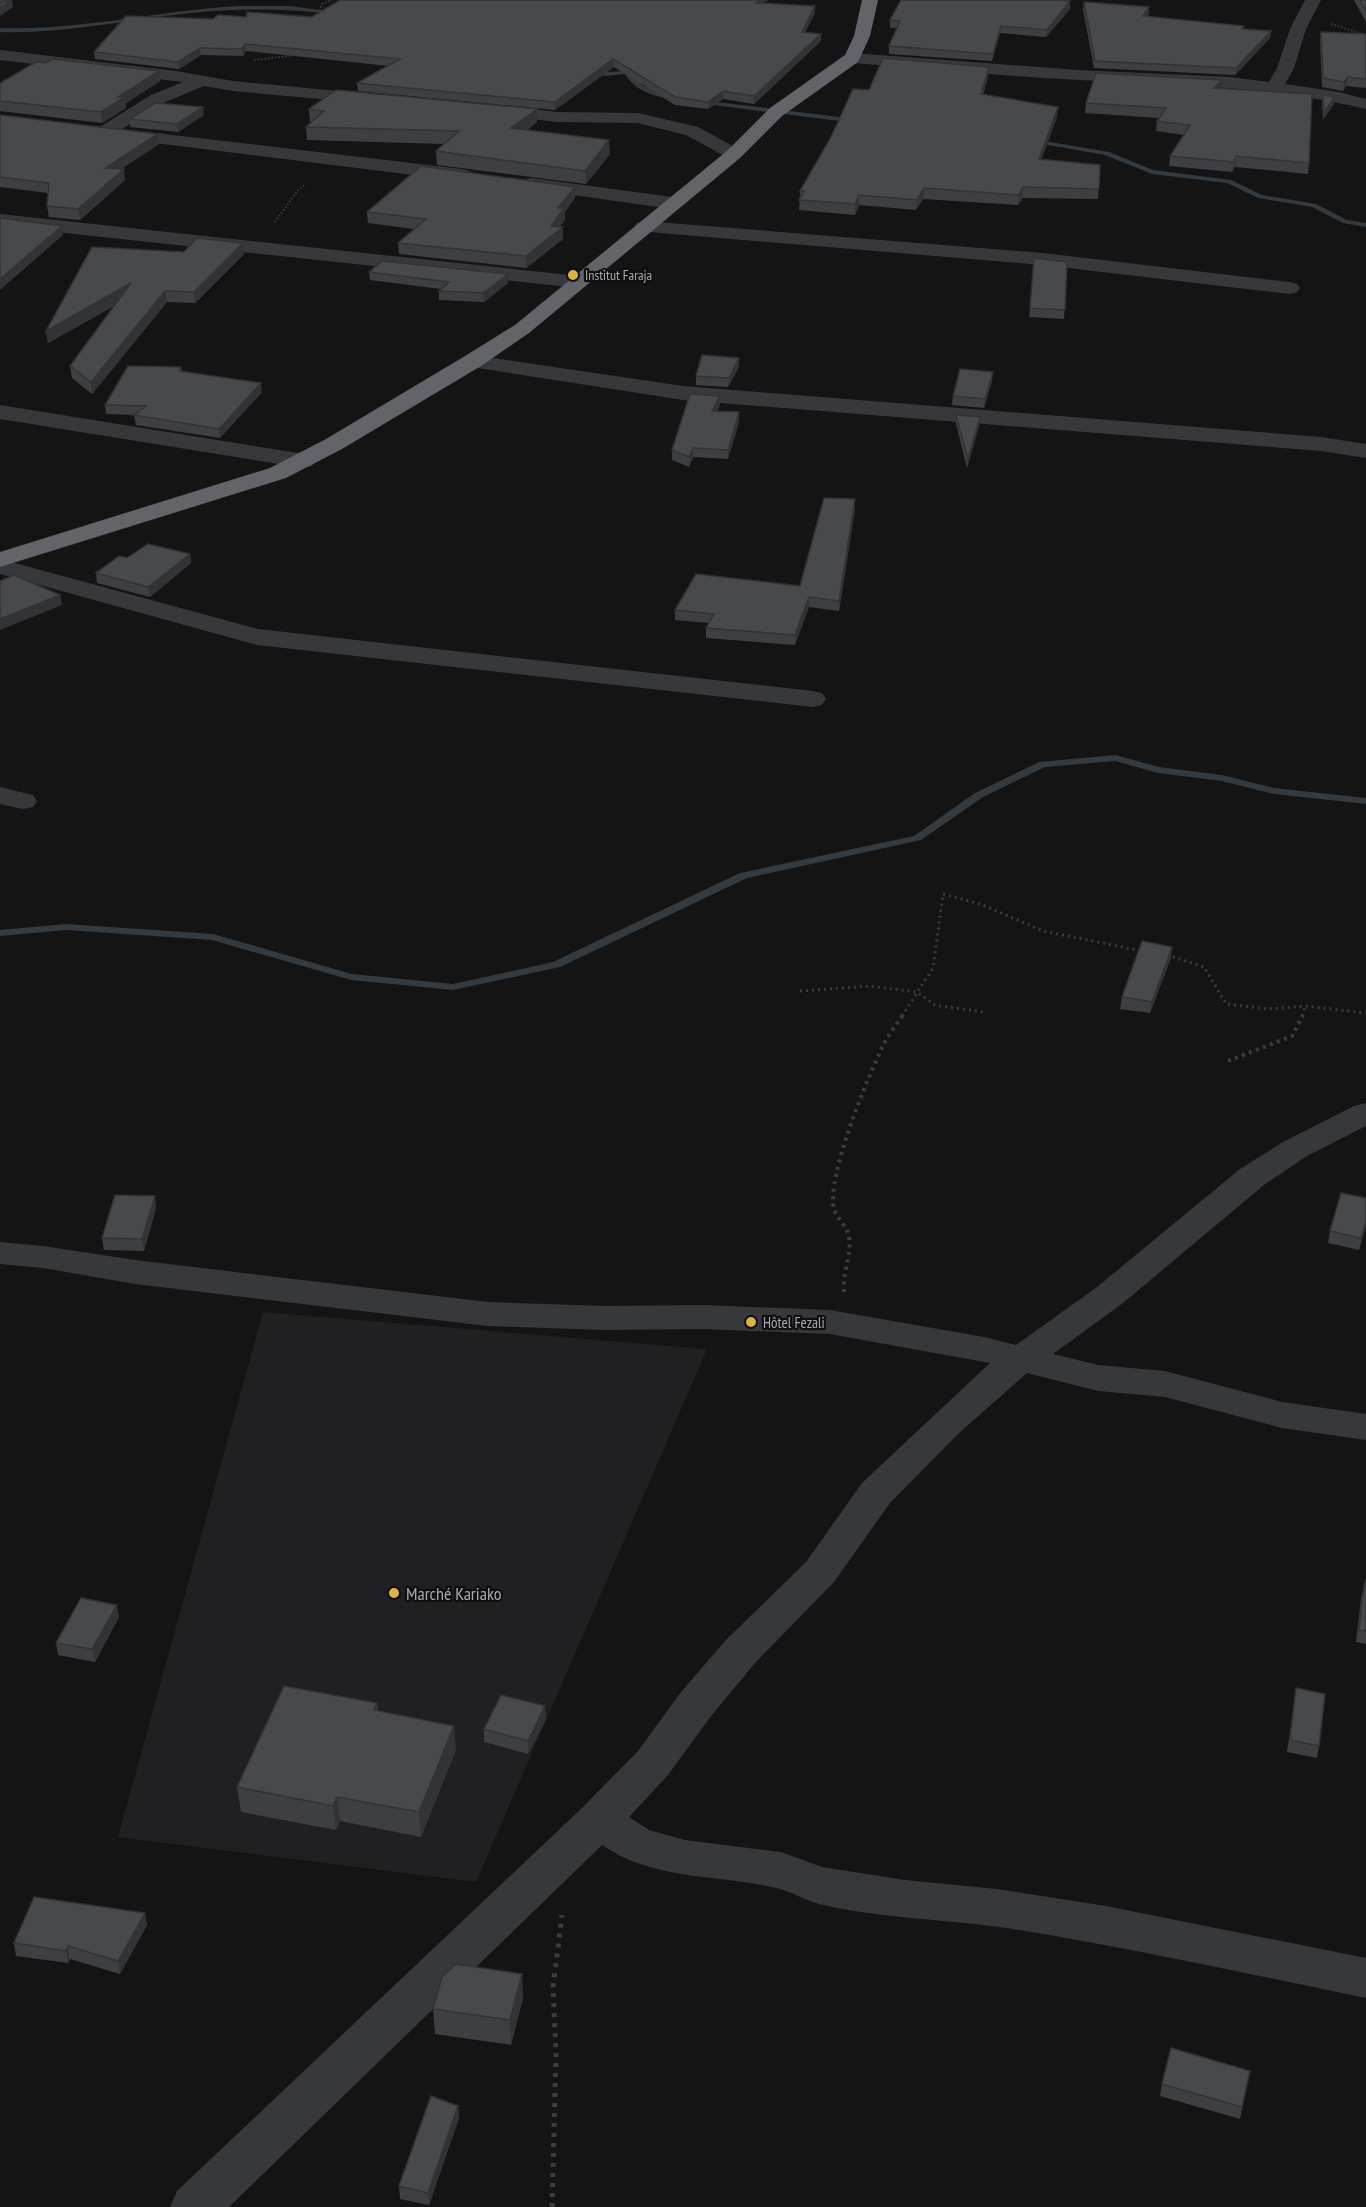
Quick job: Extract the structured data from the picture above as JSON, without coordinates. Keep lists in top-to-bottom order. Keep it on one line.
{"places":["Institut Faraja","Hôtel Fezali","Marché Kariako"]}
